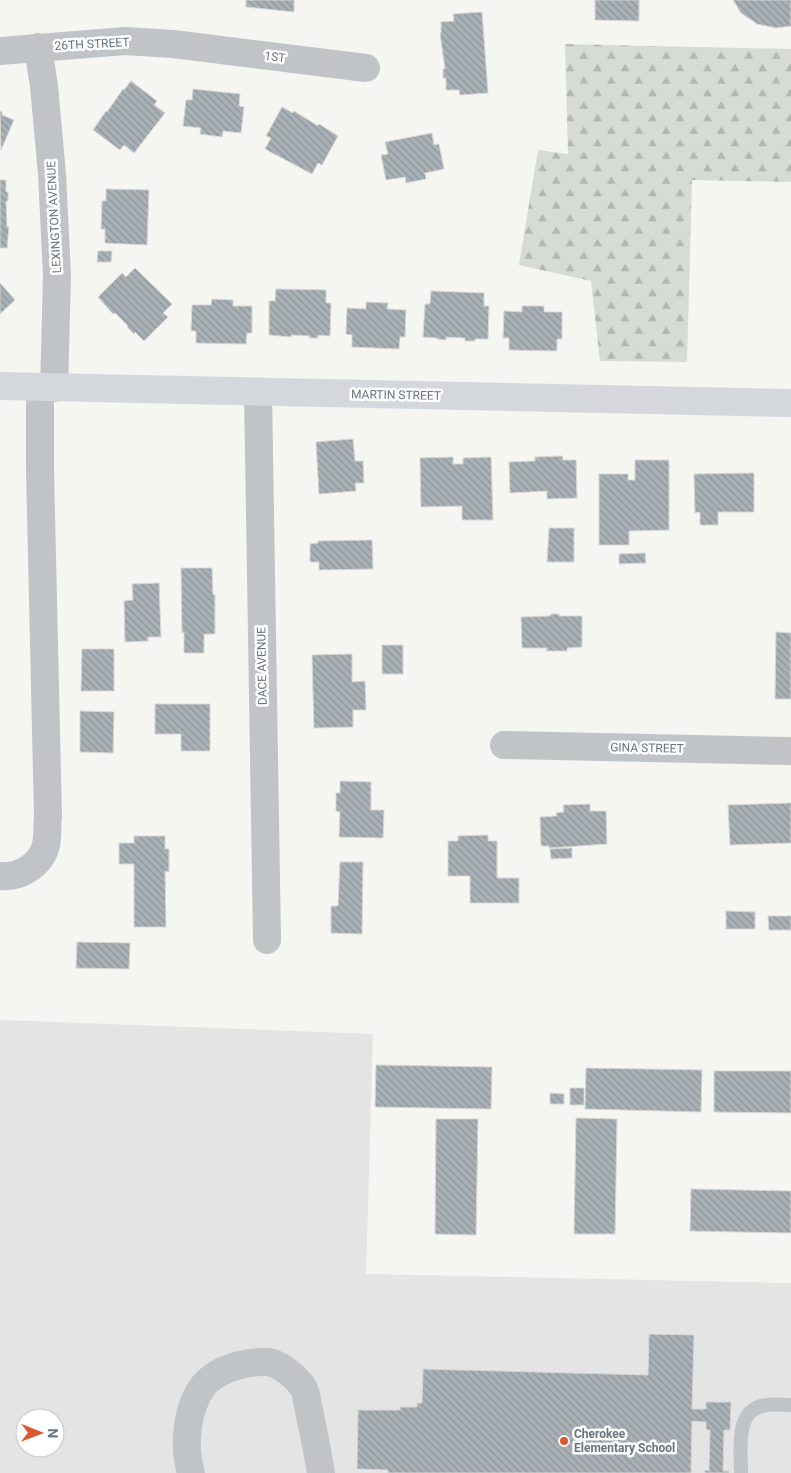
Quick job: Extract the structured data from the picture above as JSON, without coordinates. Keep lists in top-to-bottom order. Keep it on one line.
{"streets":{"street":["26TH STREET","1ST","LEXINGTON AVENUE","MARTIN STREET","DACE AVENUE","GINA STREET"]},"crossings":[["26TH STREET","1ST"],["26TH STREET","LEXINGTON AVENUE"],["LEXINGTON AVENUE","MARTIN STREET"],["MARTIN STREET","DACE AVENUE"]],"places":["Cherokee Elementary School"],"north":"right"}
